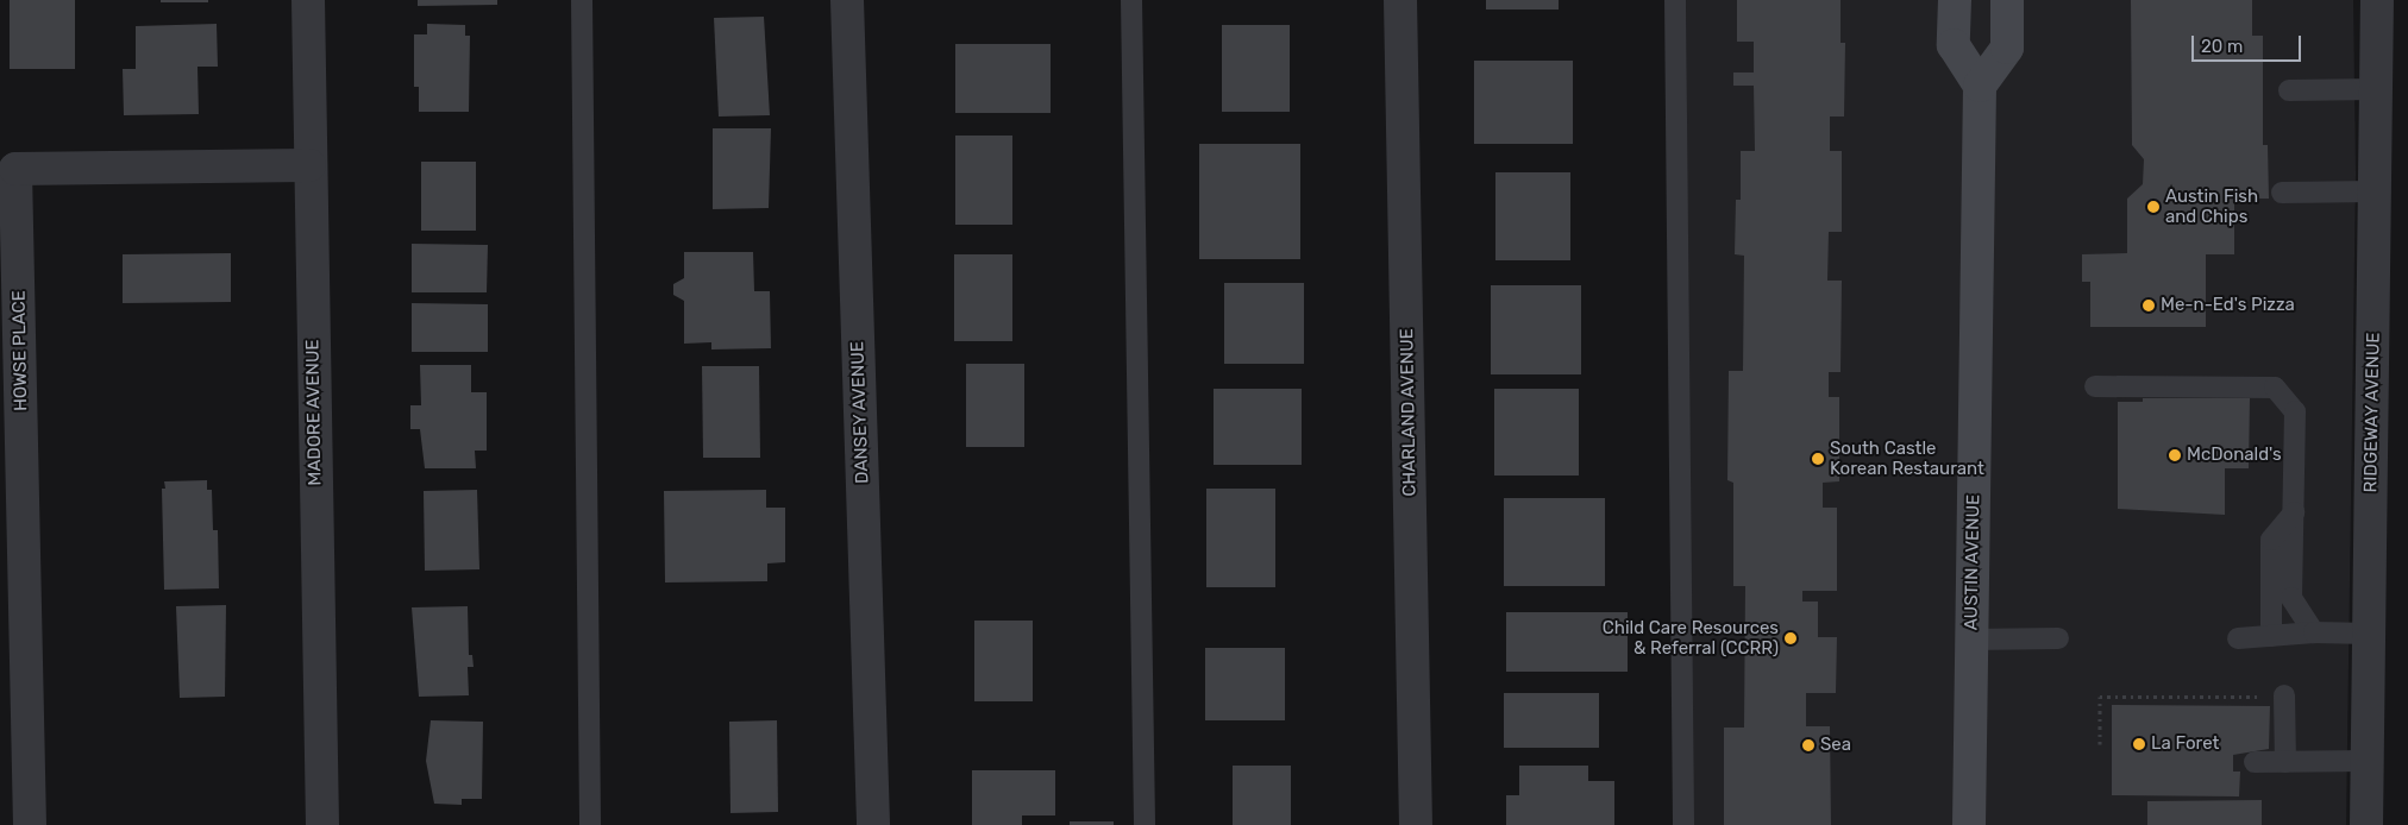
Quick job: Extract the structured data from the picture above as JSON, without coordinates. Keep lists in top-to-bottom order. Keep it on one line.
{"streets":{"main road":["AUSTIN AVENUE"],"street":["HOWSE PLACE","MADORE AVENUE","DANSEY AVENUE","CHARLAND AVENUE","RIDGEWAY AVENUE"]},"crossings":[["HOWSE PLACE","MADORE AVENUE"]],"places":["Austin Fish and Chips","Me-n-Ed's Pizza","McDonald's","South Castle Korean Restaurant","Child Care Resources & Referral (CCRR)","La Foret","Sea"],"scale_bar":"20 m"}
